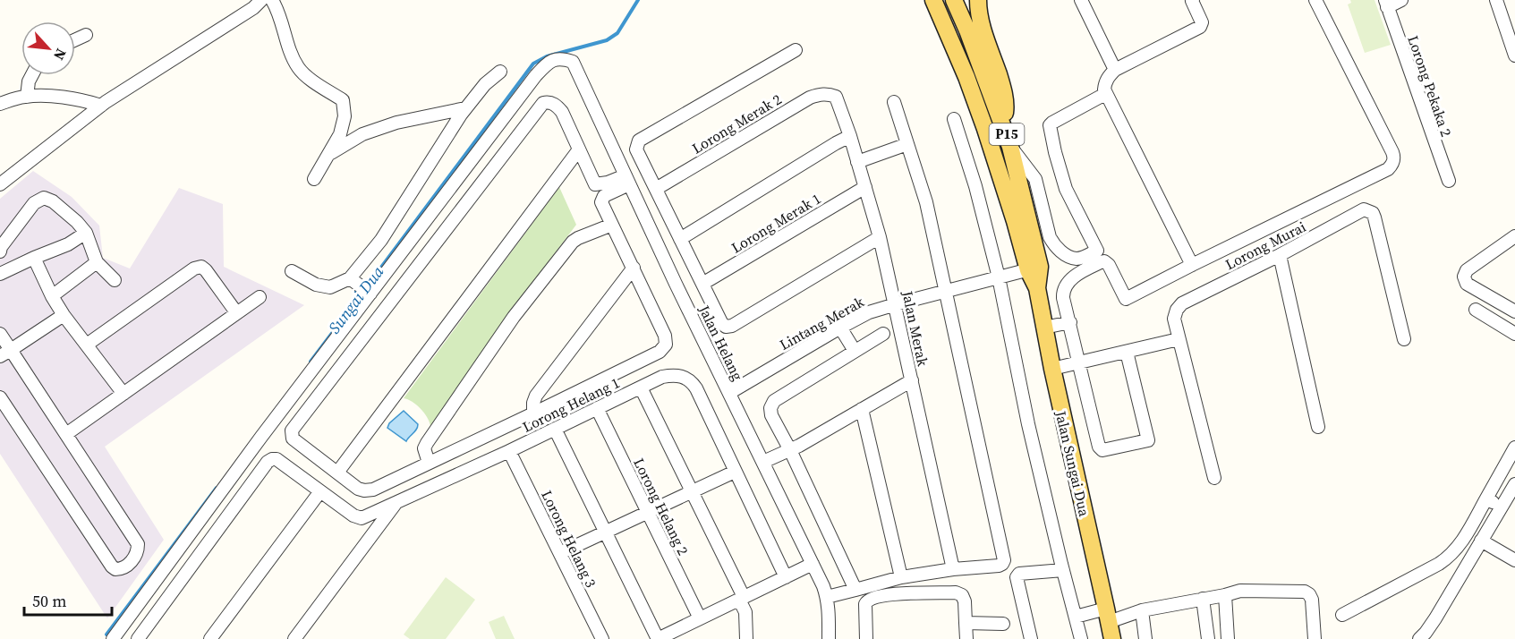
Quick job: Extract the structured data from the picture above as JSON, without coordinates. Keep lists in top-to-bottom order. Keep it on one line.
{"streets":{"main road":["P15","Jalan Sungai Dua"],"street":["Lorong Pekaka 2","Lorong Merak 2","Lorong Merak 1","Lorong Murai","Lintang Merak","Jalan Merak","Jalan Helang","Lorong Helang 1","Lorong Helang 2","Lorong Helang 3"]},"crossings":[["Lorong Merak 2","Jalan Merak"],["Lorong Merak 1","Jalan Merak"],["Lintang Merak","Jalan Merak"],["Lintang Merak","Jalan Helang"],["Lintang Merak","Jalan Sungai Dua"],["Lorong Helang 1","Lorong Helang 2"],["Lorong Helang 1","Lorong Helang 3"]],"water":["Sungai Dua"],"scale_bar":"50 m","north":"bottom right"}
